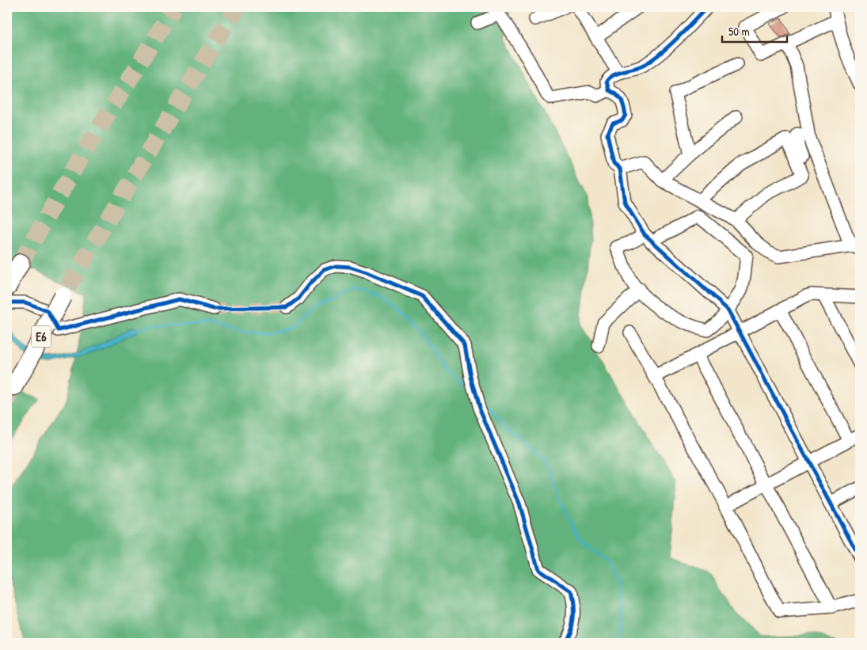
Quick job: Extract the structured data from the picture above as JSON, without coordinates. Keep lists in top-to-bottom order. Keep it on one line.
{"streets":{"highway":["E6"]},"scale_bar":"50 m"}
